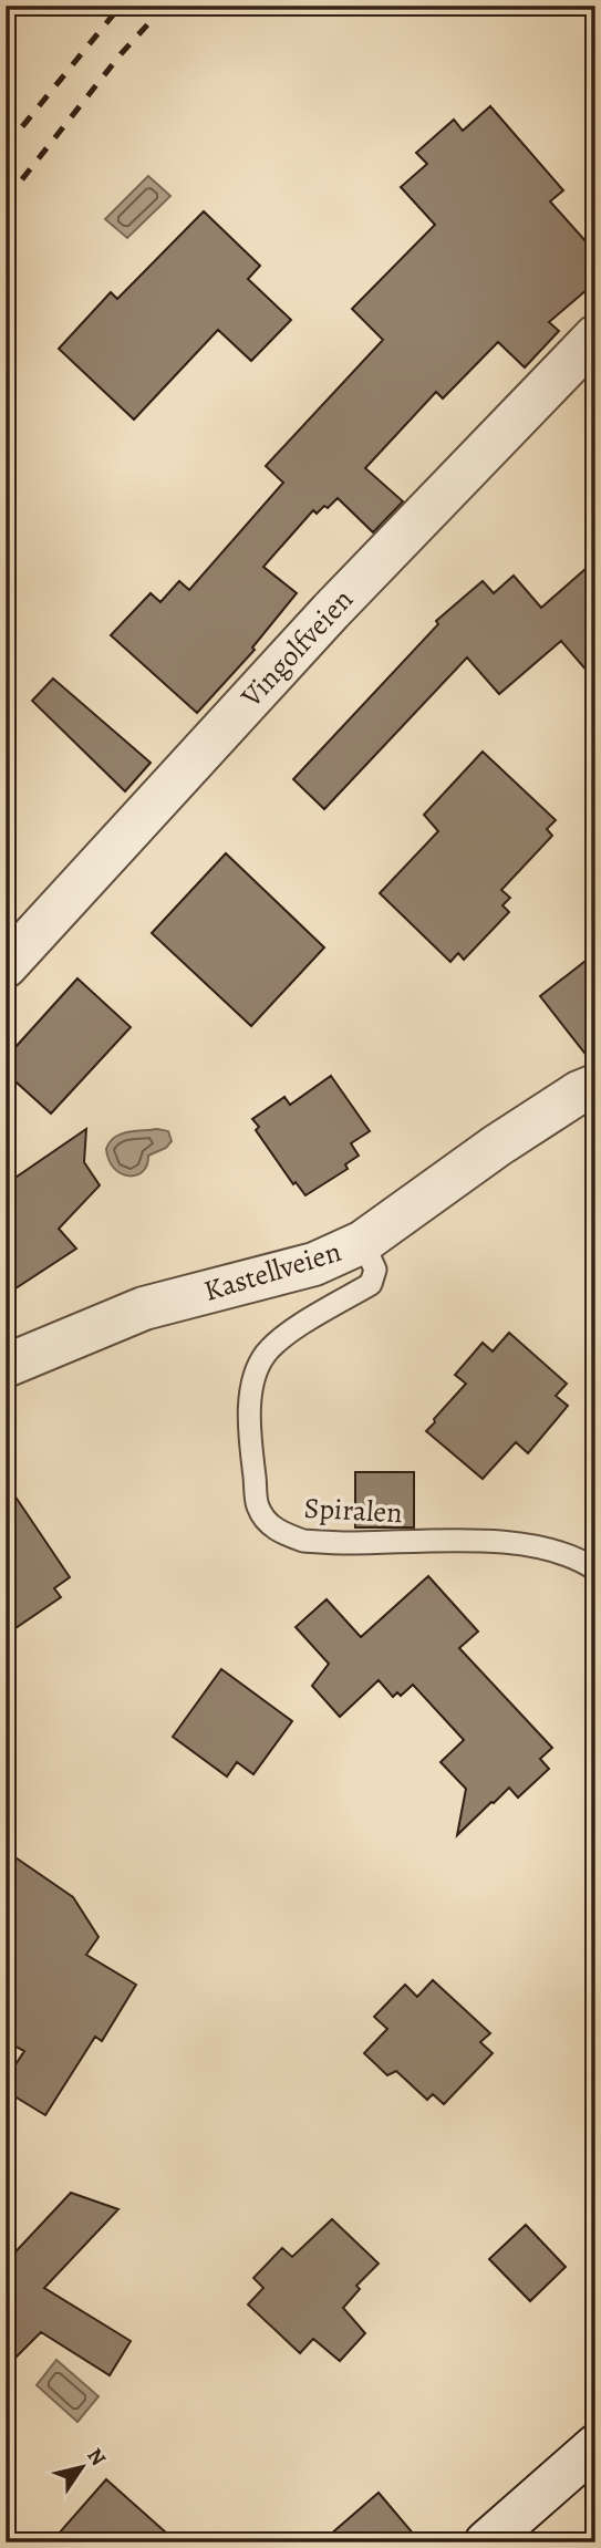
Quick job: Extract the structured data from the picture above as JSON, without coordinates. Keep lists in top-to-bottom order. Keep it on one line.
{"streets":{"street":["Vingolfveien","Kastellveien"],"lane":["Spiralen"]},"crossings":[["Kastellveien","Spiralen"]],"north":"top right"}
